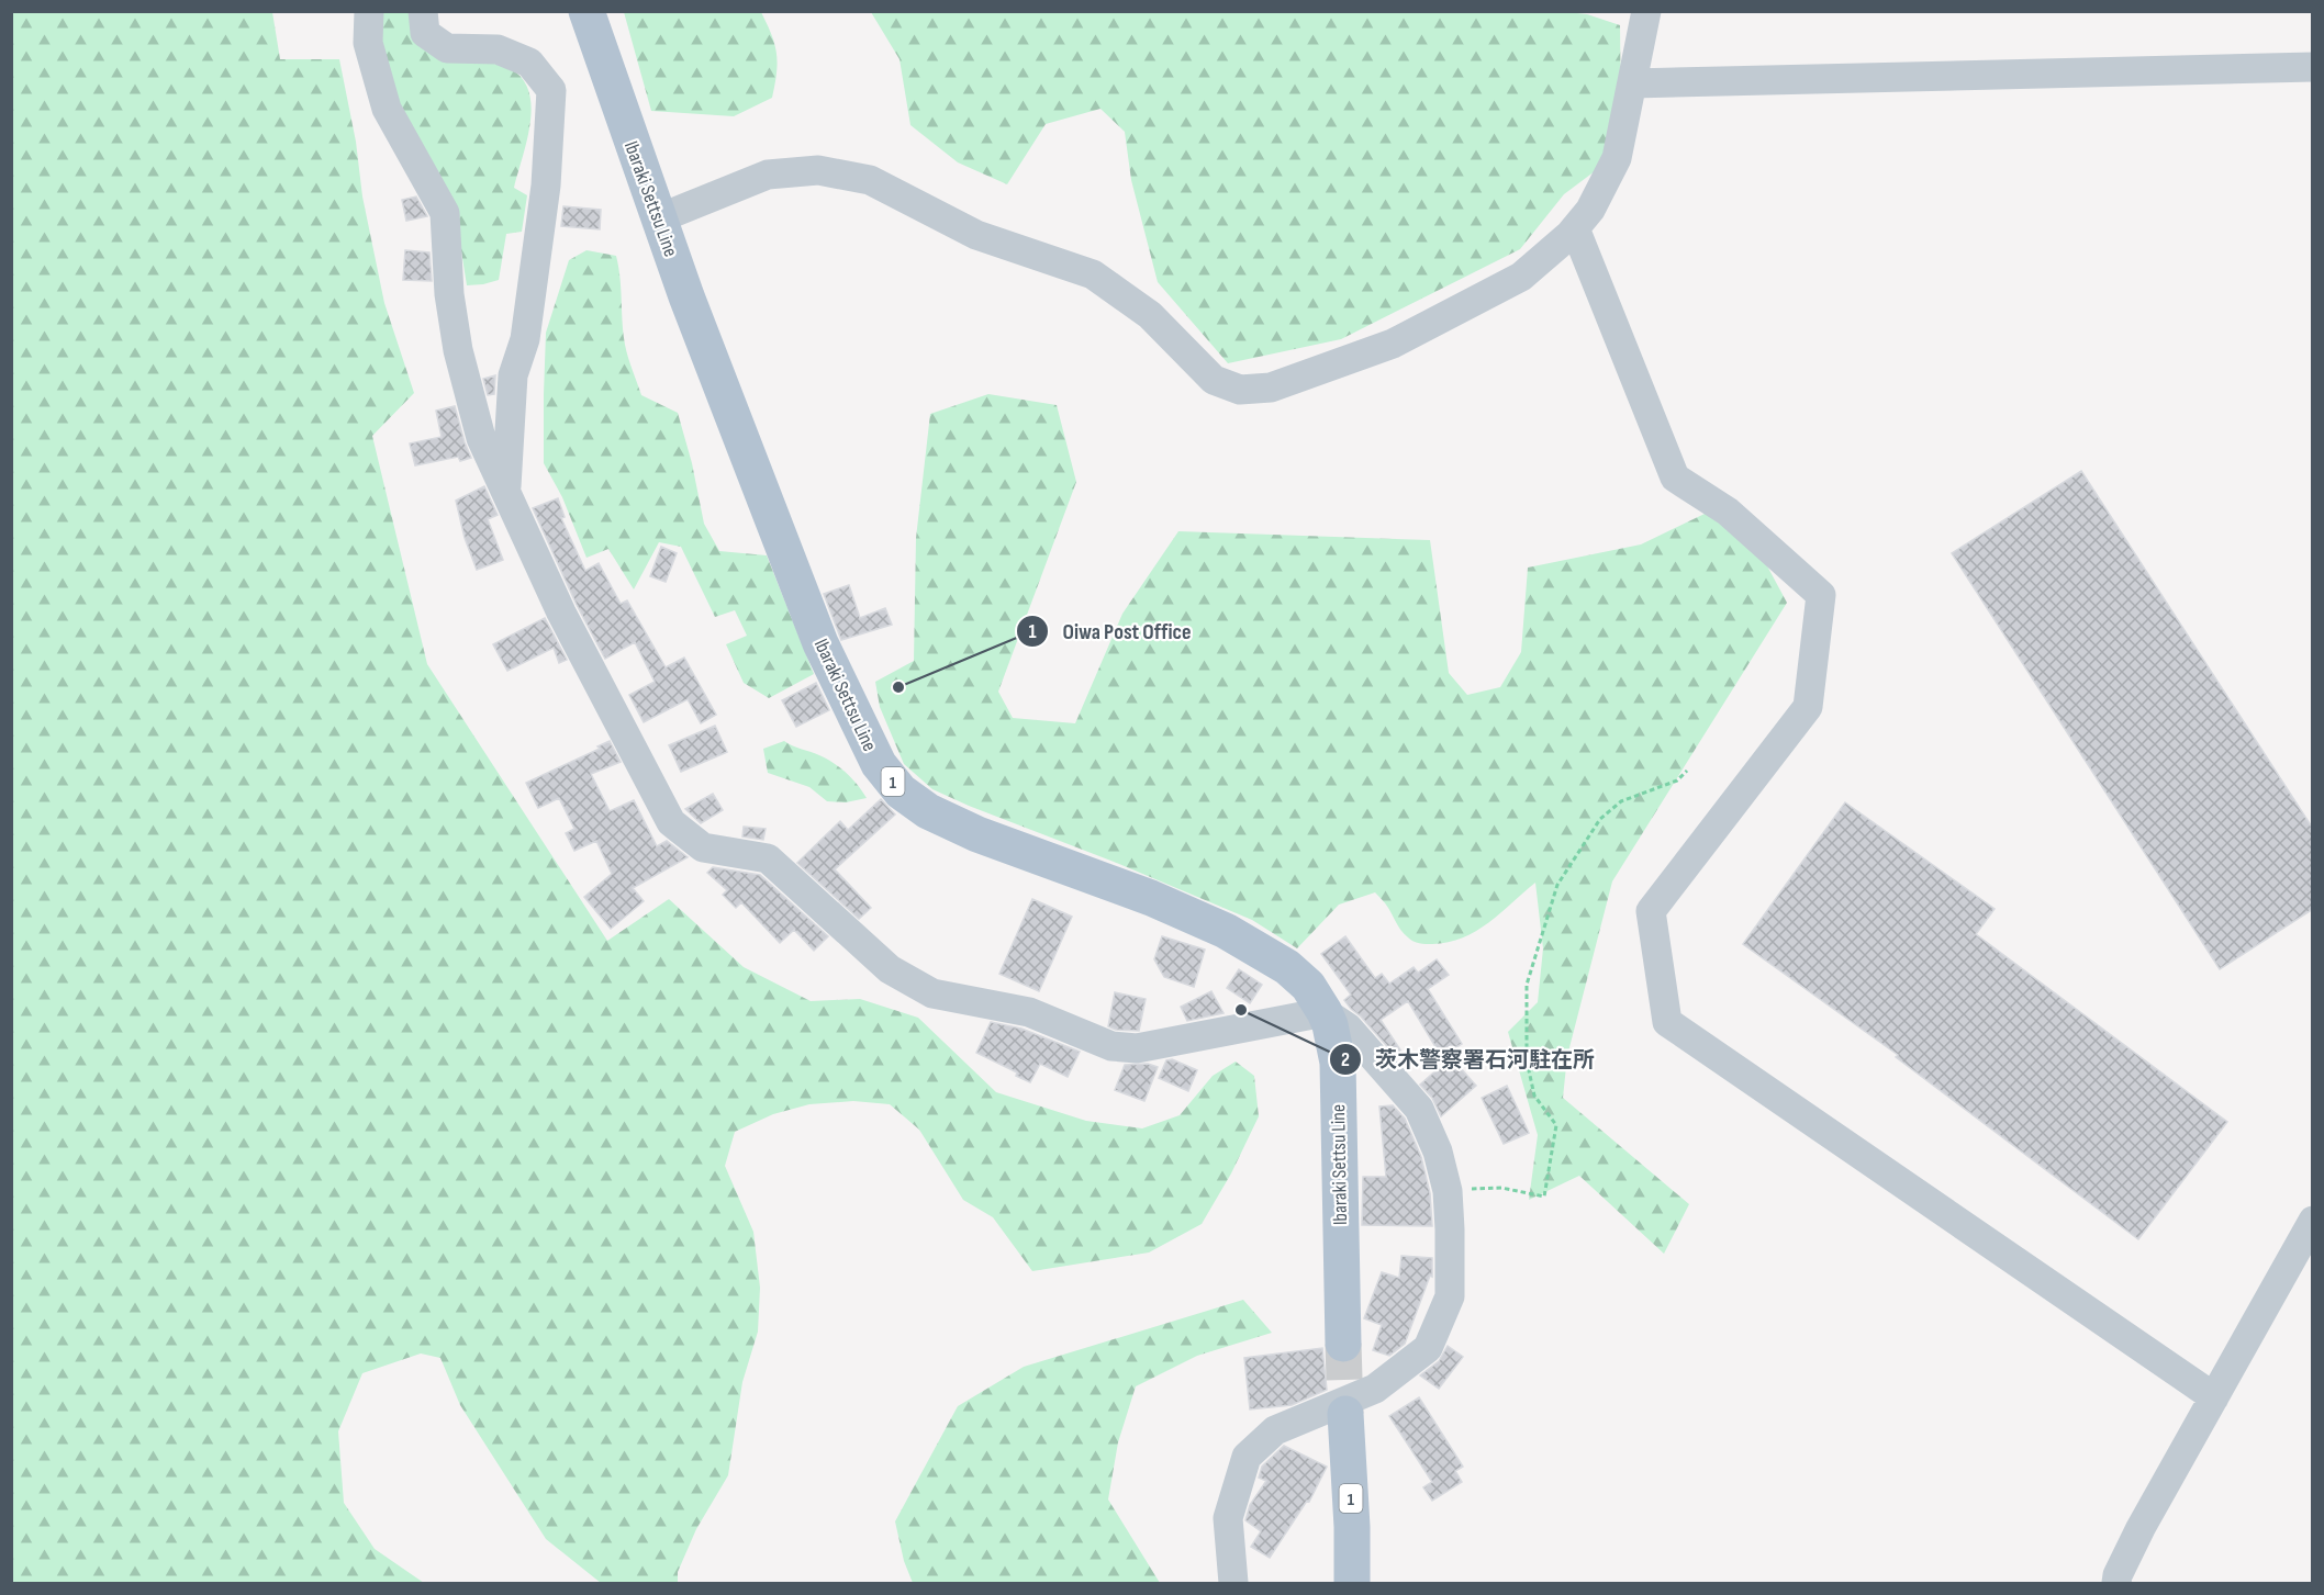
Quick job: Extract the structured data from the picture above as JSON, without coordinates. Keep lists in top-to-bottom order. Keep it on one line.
{"streets":{"main road":["Ibaraki Settsu Line","1"]},"places":["Oiwa Post Office","茨木警察署石河駐在所"]}
